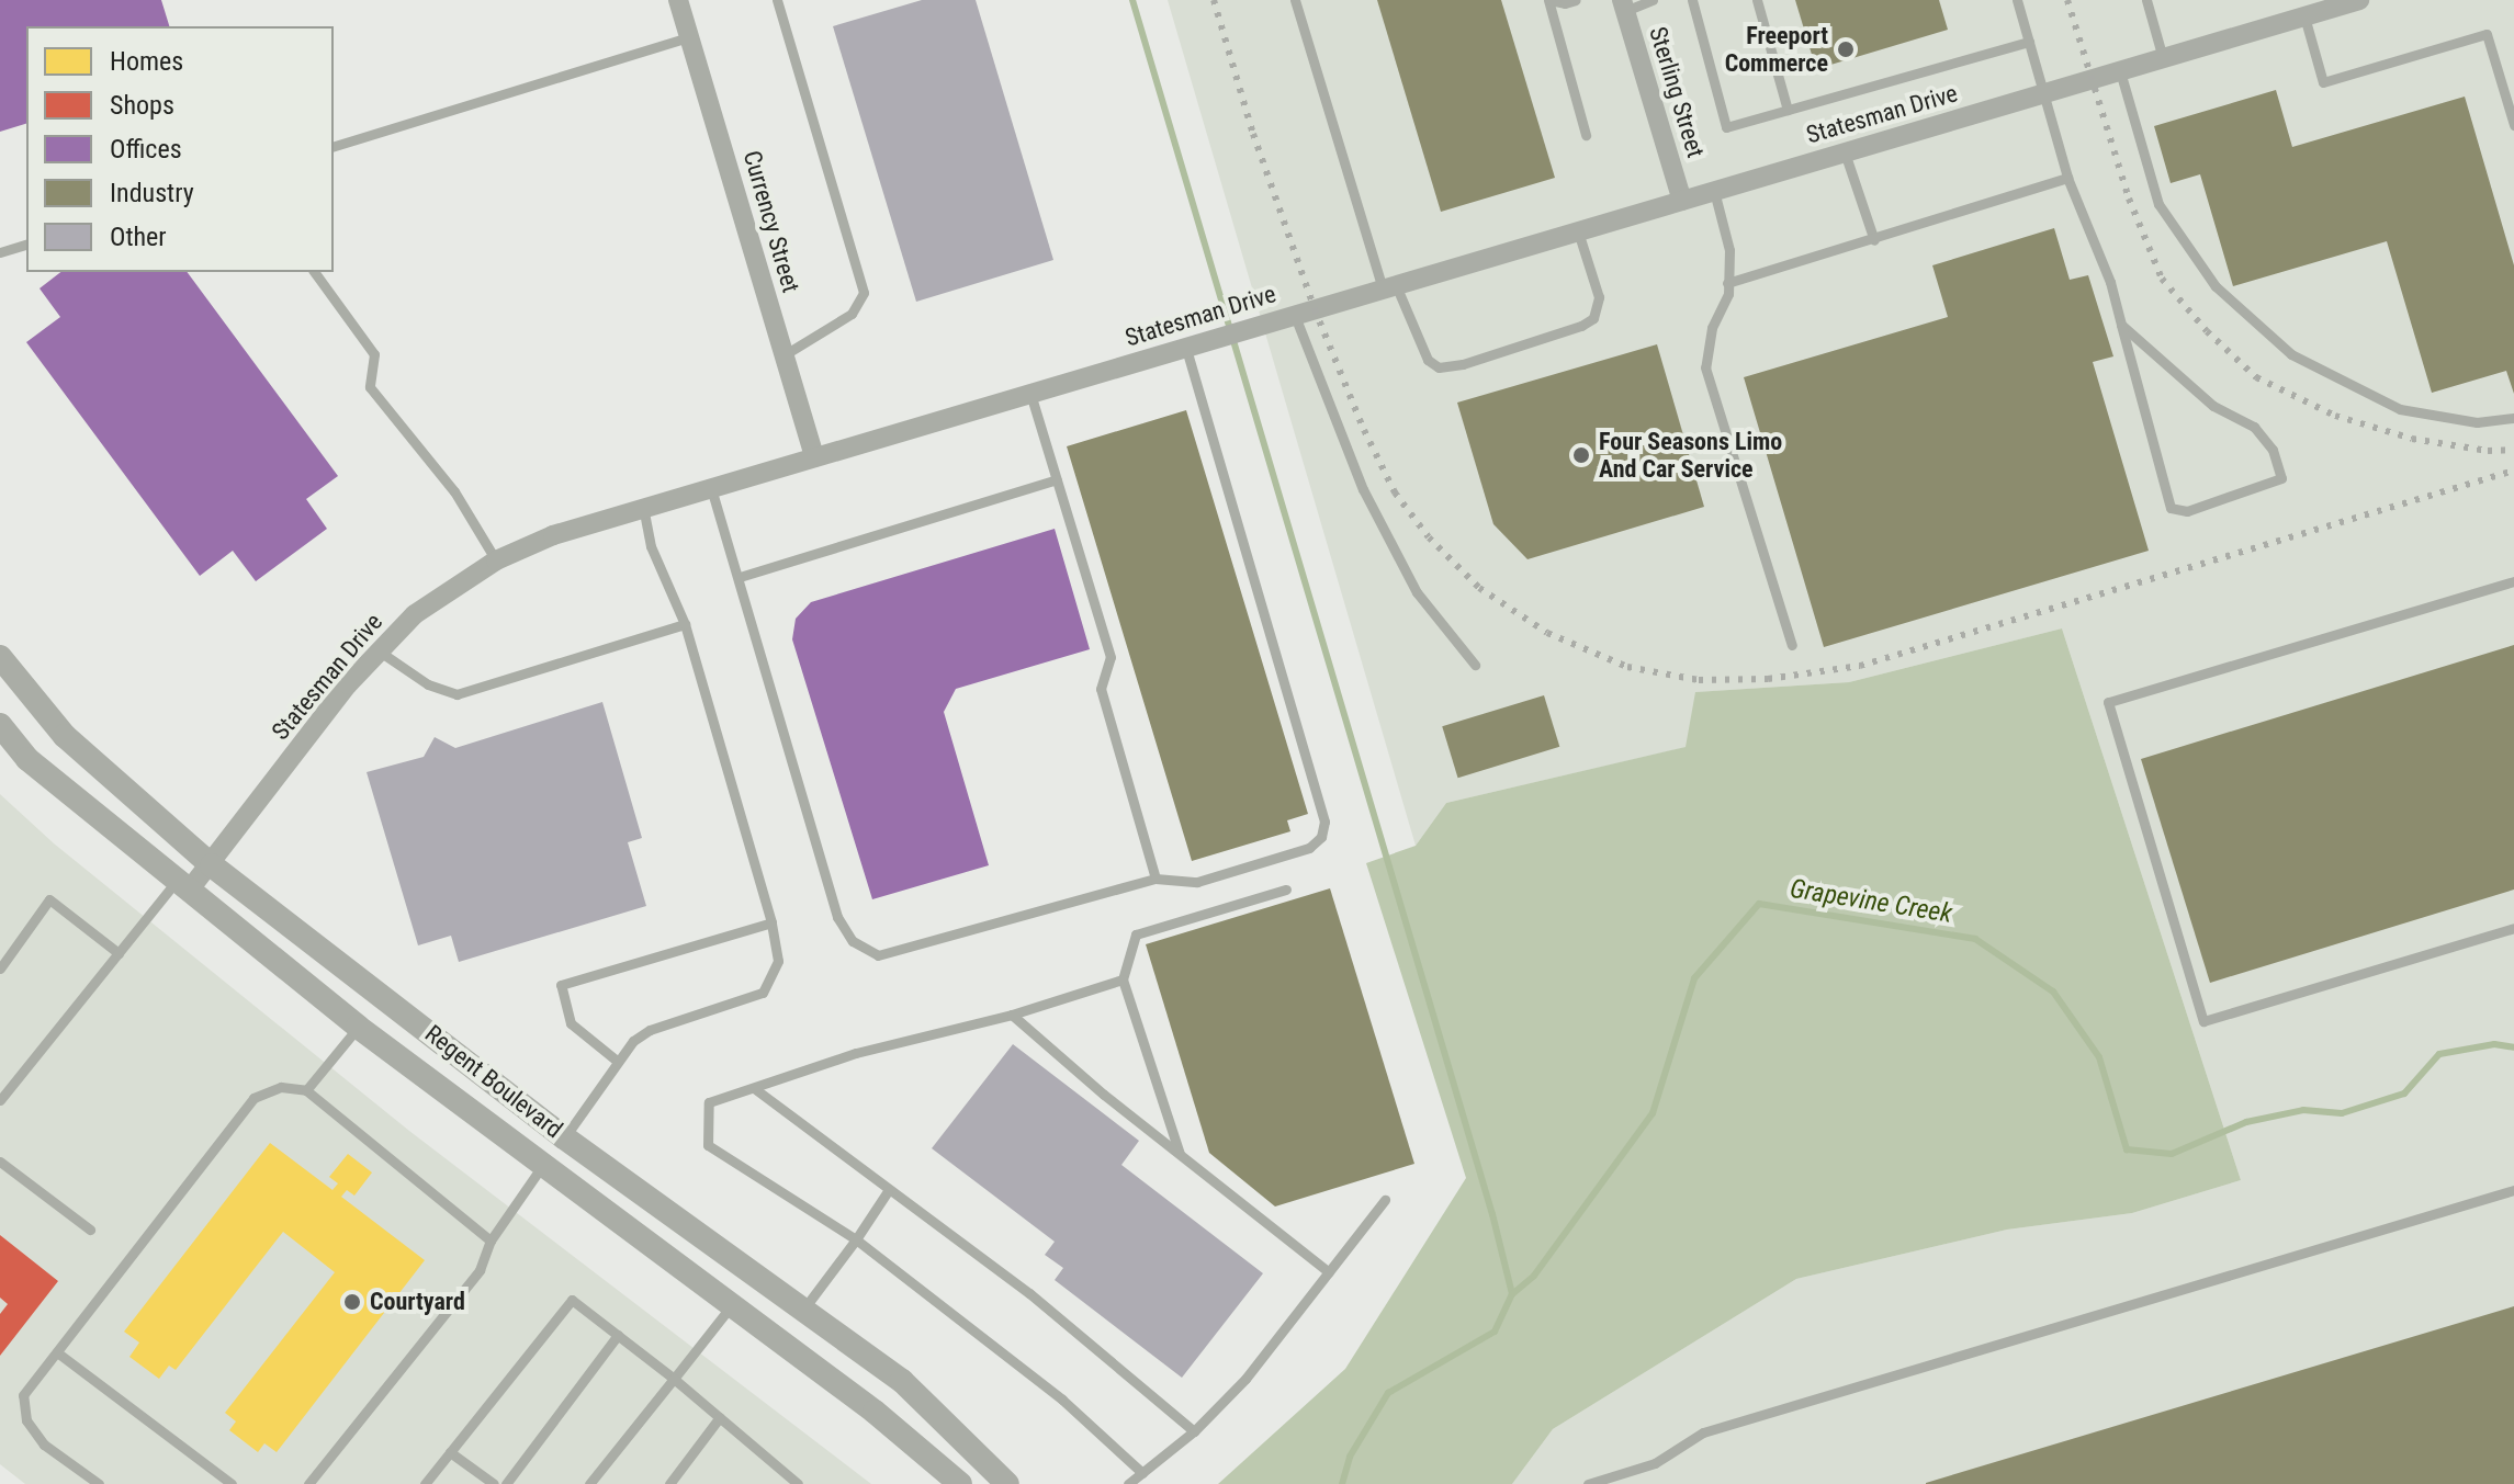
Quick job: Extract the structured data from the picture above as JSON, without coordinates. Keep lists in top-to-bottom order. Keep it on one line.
{"streets":{"street":["Sterling Street","Statesman Drive","Currency Street","Regent Boulevard"]},"crossings":[["Sterling Street","Statesman Drive"],["Statesman Drive","Currency Street"],["Statesman Drive","Regent Boulevard"]],"water":["Grapevine Creek"],"places":["Freeport Commerce","Four Seasons Limo And Car Service","Courtyard"],"legend":["Homes","Shops","Offices","Industry","Other"]}
